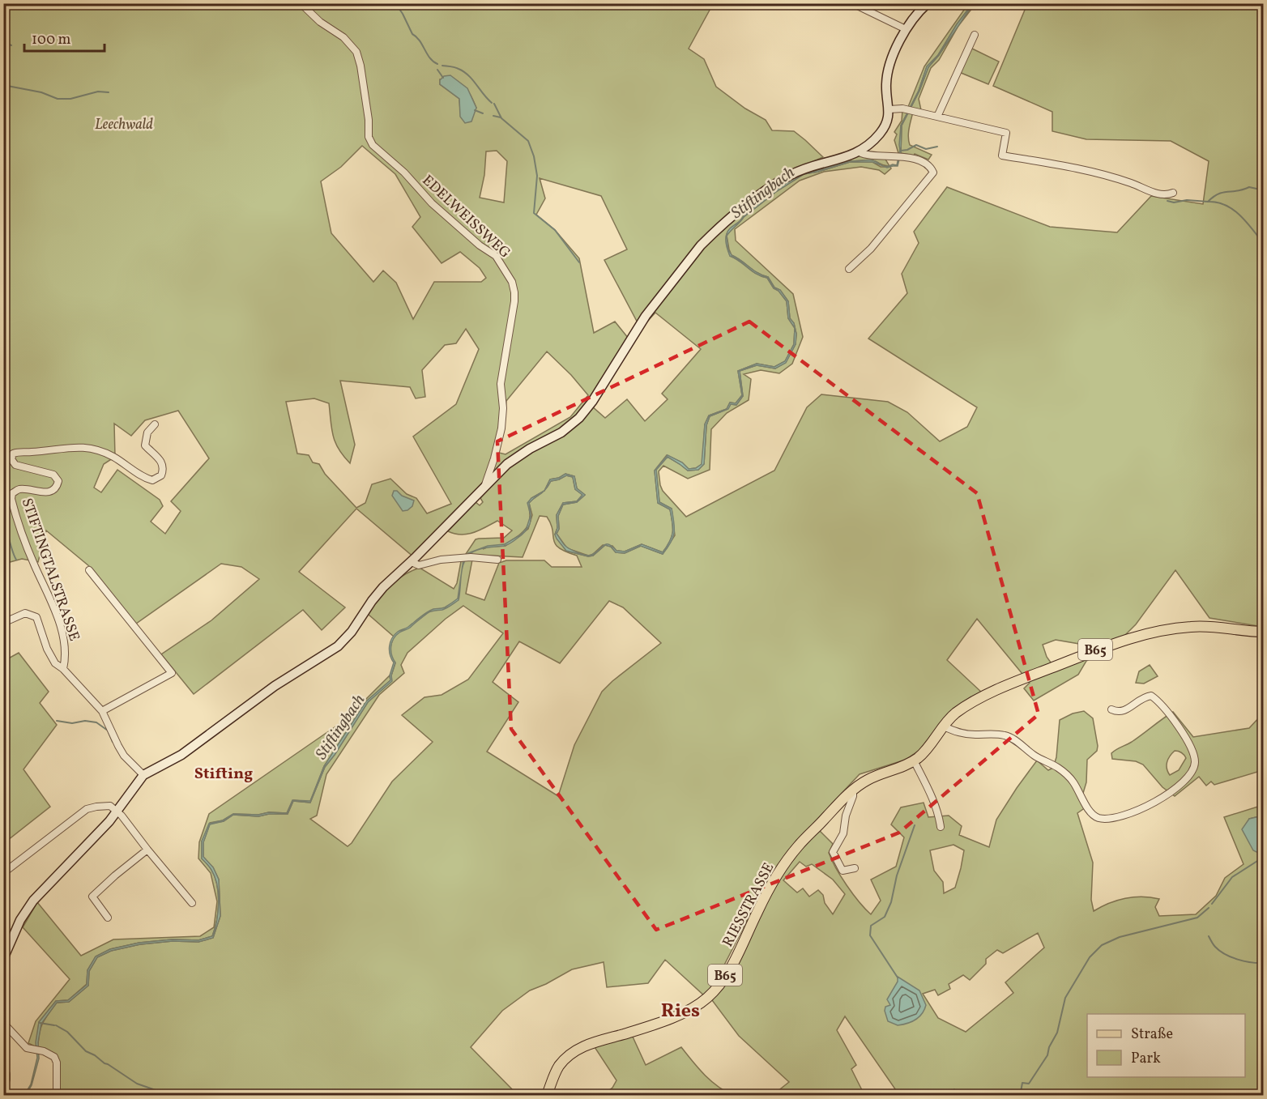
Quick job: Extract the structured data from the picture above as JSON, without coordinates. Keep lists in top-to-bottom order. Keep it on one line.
{"streets":{"main road":["B65","RIESSTRASSE"],"street":["EDELWEISSWEG","STIFTINGTALSTRASSE"]},"districts":["Stifting","Ries"],"water":["Stiftingbach"],"parks":["Leechwald"],"legend":["Straße","Park"],"scale_bar":"100 m"}
